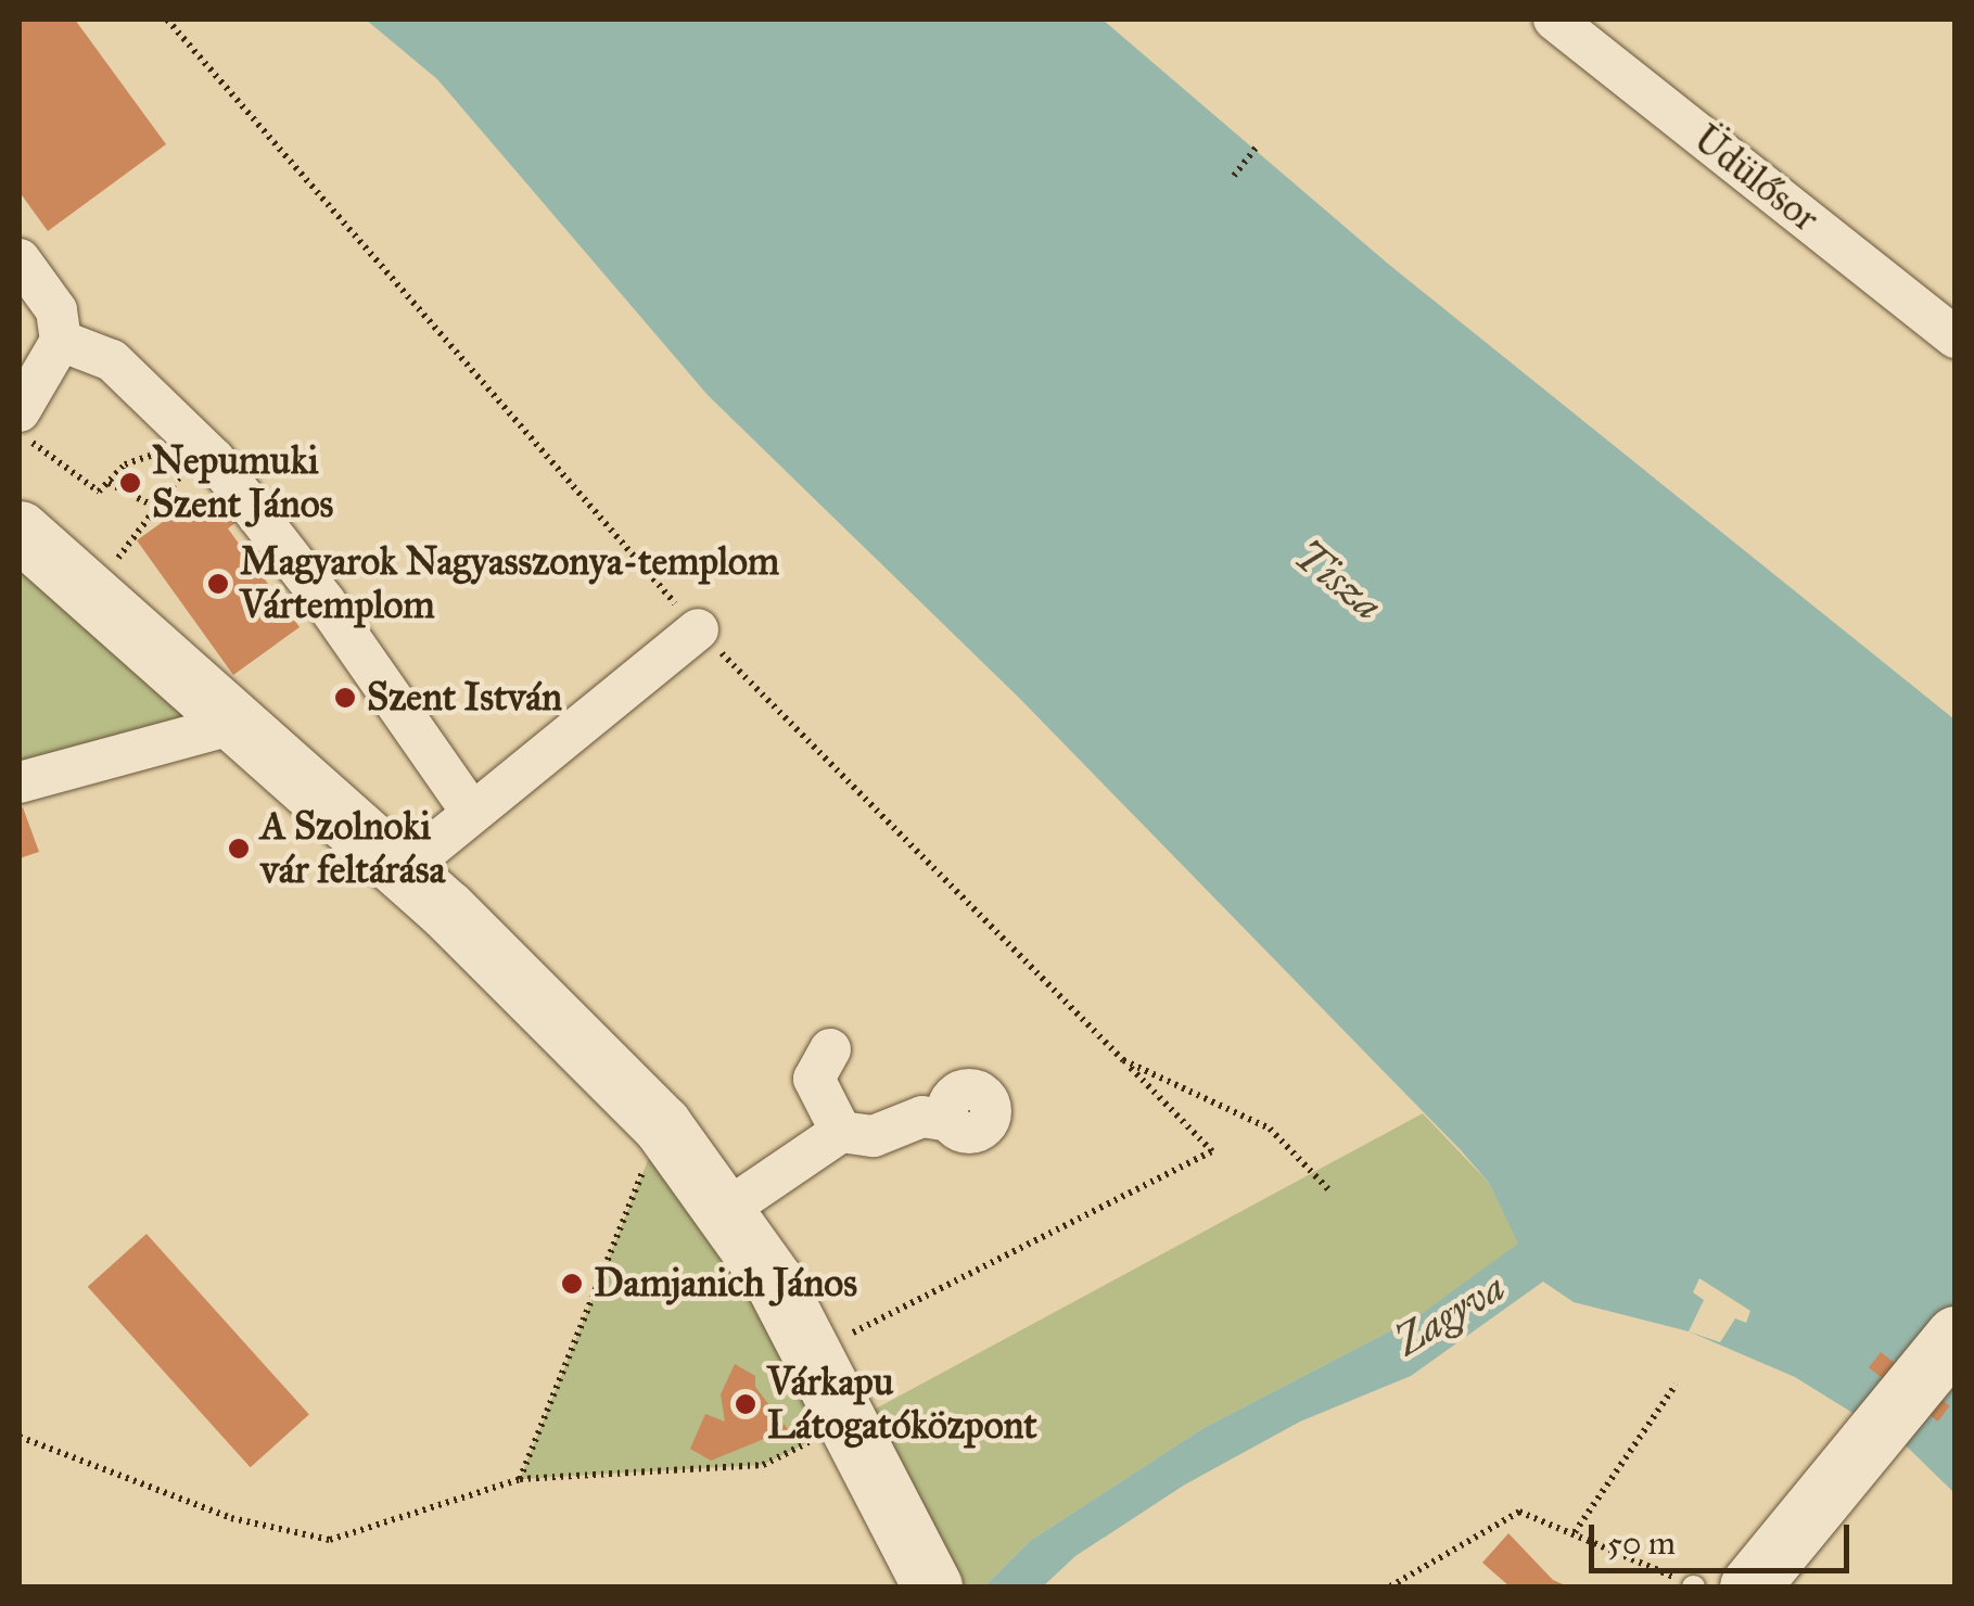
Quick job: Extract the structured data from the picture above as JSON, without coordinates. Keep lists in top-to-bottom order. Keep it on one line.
{"streets":{"street":["Üdülősor"]},"water":["Tisza","Zagyva"],"places":["Nepumuki Szent János","Magyarok Nagyasszonya-templom Vártemplom","Szent István","A Szolnoki vár feltárása","Damjanich János","Várkapu Látogatóközpont"],"scale_bar":"50 m"}
